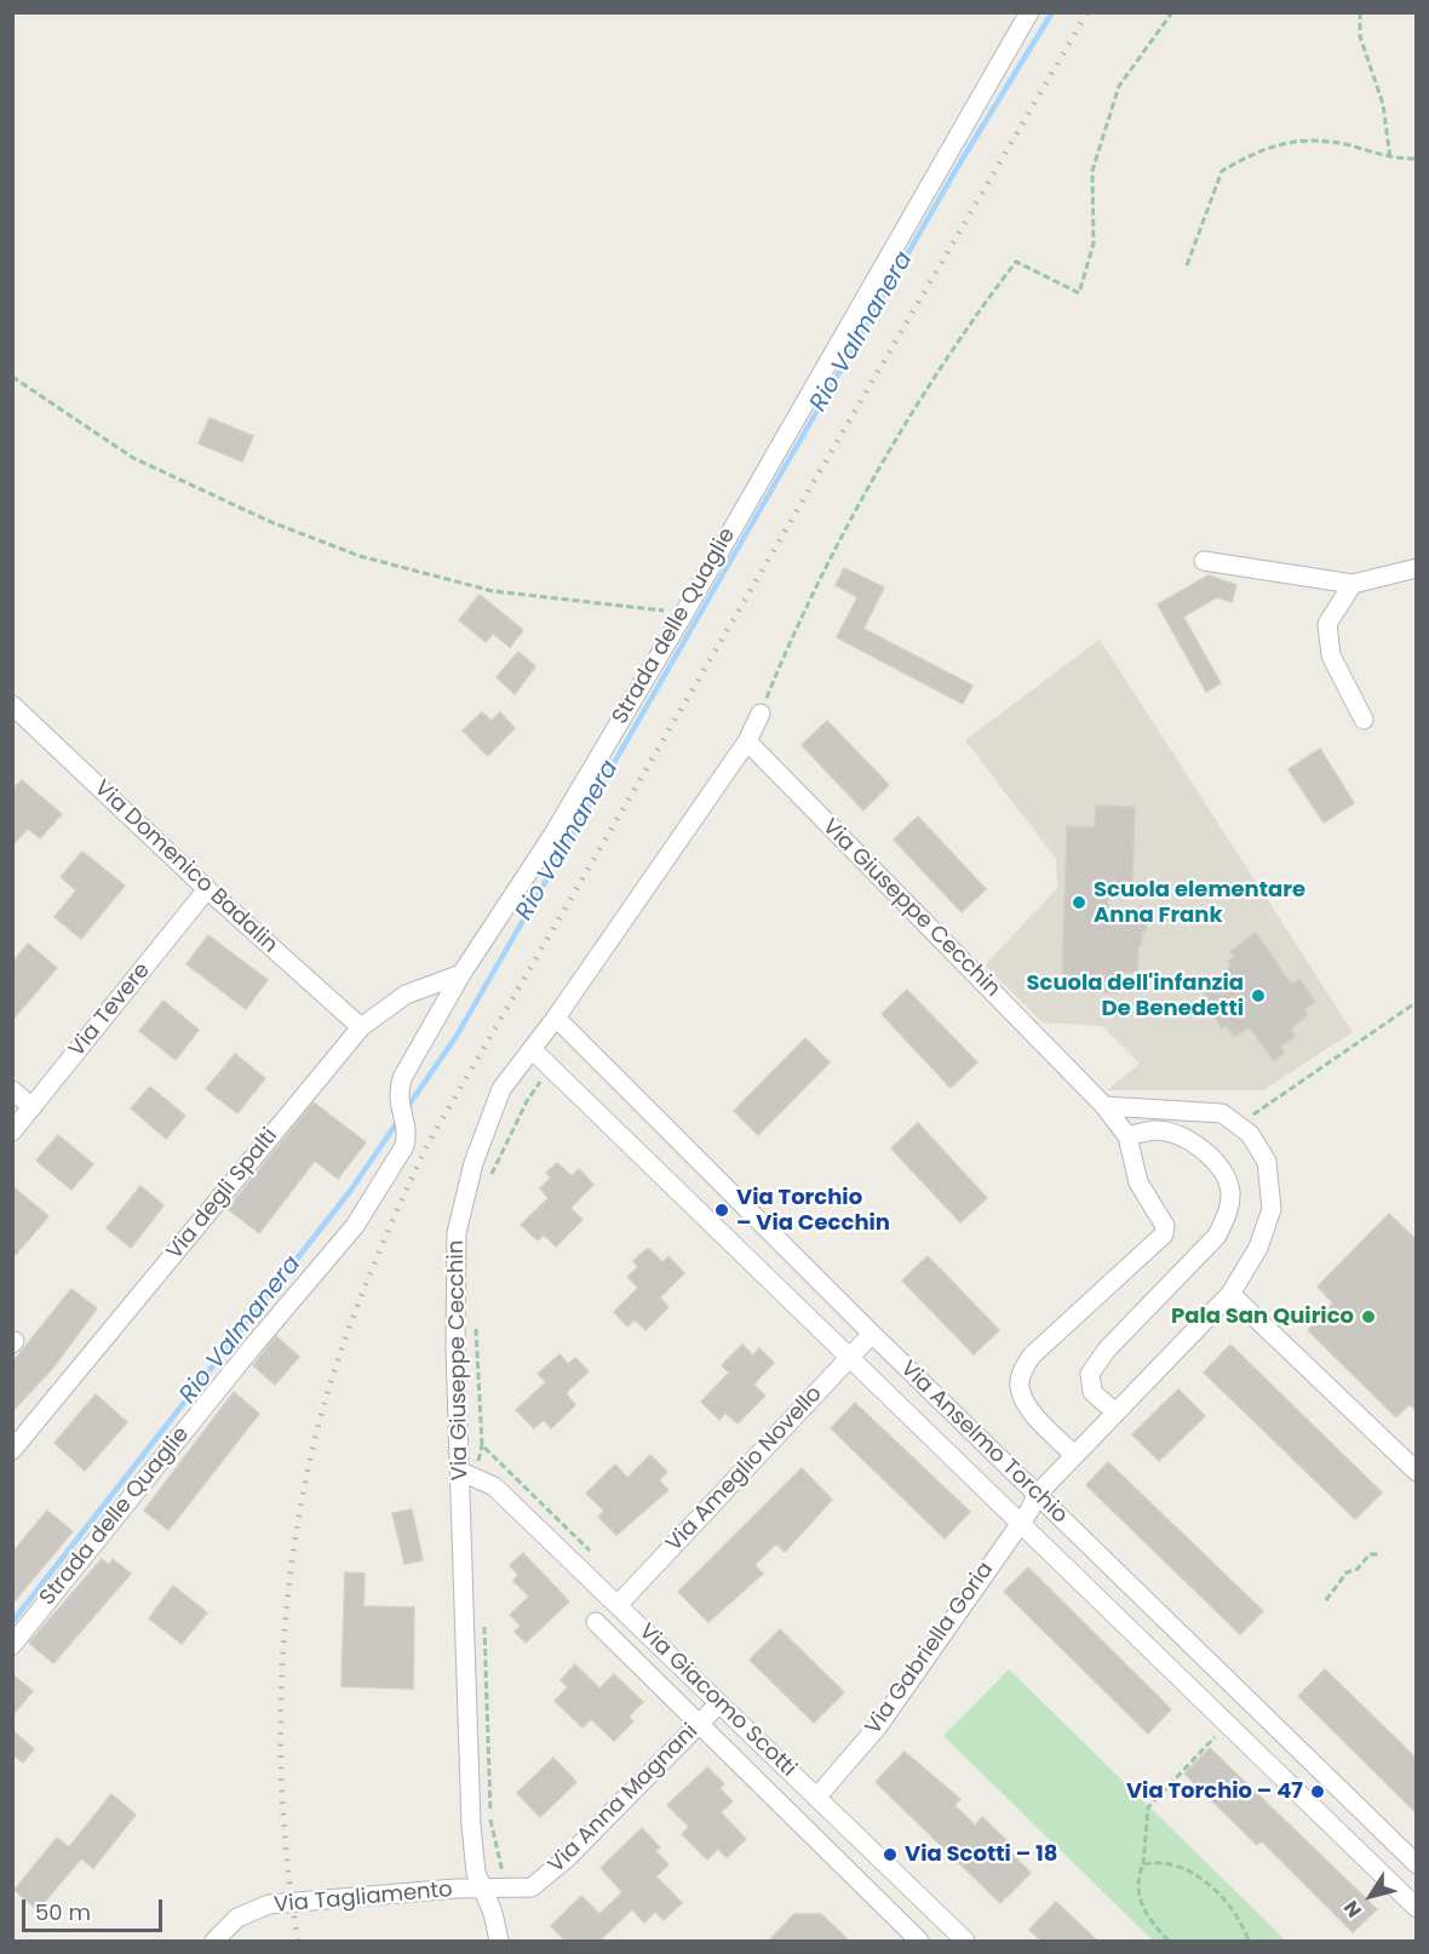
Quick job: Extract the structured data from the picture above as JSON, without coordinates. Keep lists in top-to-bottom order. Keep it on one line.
{"streets":{"street":["Strada delle Quaglie","Via Domenico Badalin","Via Giuseppe Cecchin","Via Tevere","Via degli Spalti","Via Anselmo Torchio","Via Ameglio Novello","Via Gabriella Goria","Via Giacomo Scotti","Via Anna Magnani","Via Tagliamento"]},"crossings":[["Strada delle Quaglie","Via degli Spalti"],["Via Domenico Badalin","Via Tevere"],["Via Domenico Badalin","Via degli Spalti"],["Via Giuseppe Cecchin","Via Anselmo Torchio"],["Via Giuseppe Cecchin","Via Giacomo Scotti"],["Via Giuseppe Cecchin","Via Anna Magnani"],["Via Giuseppe Cecchin","Via Tagliamento"],["Via Anselmo Torchio","Via Ameglio Novello"],["Via Anselmo Torchio","Via Gabriella Goria"],["Via Ameglio Novello","Via Giacomo Scotti"],["Via Gabriella Goria","Via Giacomo Scotti"],["Via Giacomo Scotti","Via Anna Magnani"],["Via Anna Magnani","Via Tagliamento"]],"water":["Rio Valmanera"],"places":["Scuola elementare Anna Frank","Scuola dell'infanzia De Benedetti","Via Torchio – Via Cecchin","Pala San Quirico","Via Torchio – 47","Via Scotti – 18"],"scale_bar":"50 m","north":"bottom left"}
